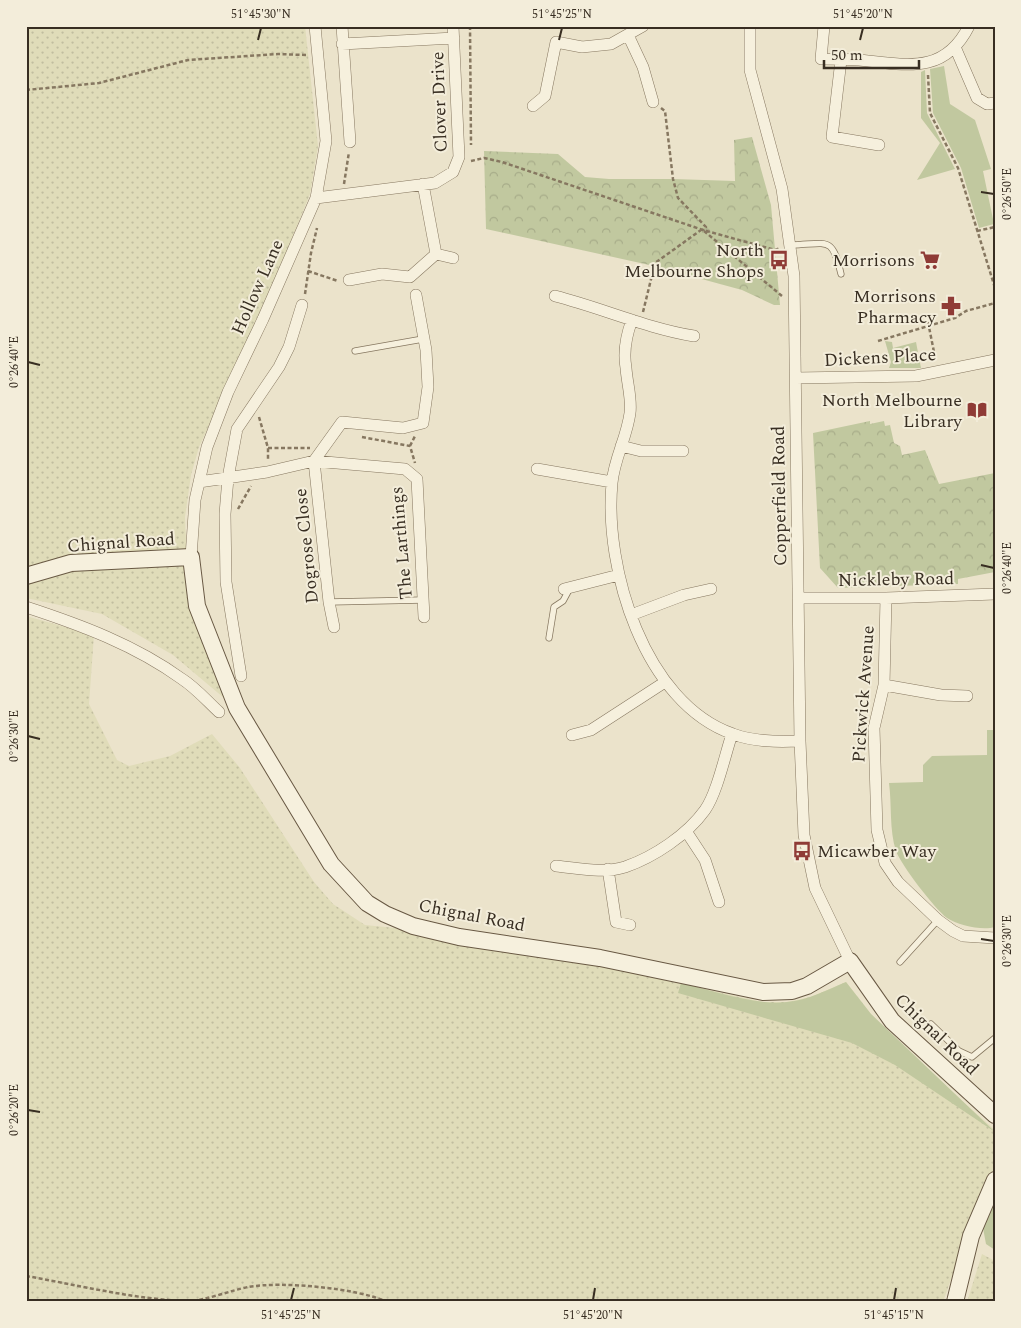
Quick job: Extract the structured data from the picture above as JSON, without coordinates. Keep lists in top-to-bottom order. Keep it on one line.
{"streets":{"street":["Clover Drive","Hollow Lane","Dickens Place","Copperfield Road","Chignal Road","The Larthings","Dogrose Close","Nickleby Road","Pickwick Avenue"]},"crossings":[["Clover Drive","Hollow Lane"],["Hollow Lane","Chignal Road"],["Hollow Lane","The Larthings"],["Dickens Place","Copperfield Road"],["Copperfield Road","Chignal Road"],["Copperfield Road","Nickleby Road"],["The Larthings","Dogrose Close"],["Nickleby Road","Pickwick Avenue"]],"places":{"bus stop":["North Melbourne Shops","Micawber Way"],"supermarket":["Morrisons"],"pharmacy":["Morrisons Pharmacy"],"library":["North Melbourne Library"]},"scale_bar":"50 m","coordinates":["51°45'30\"N","51°45'25\"N","51°45'20\"N","0°26'50\"E","0°26'40\"E","0°26'30\"E","0°26'20\"E","51°45'15\"N"]}
